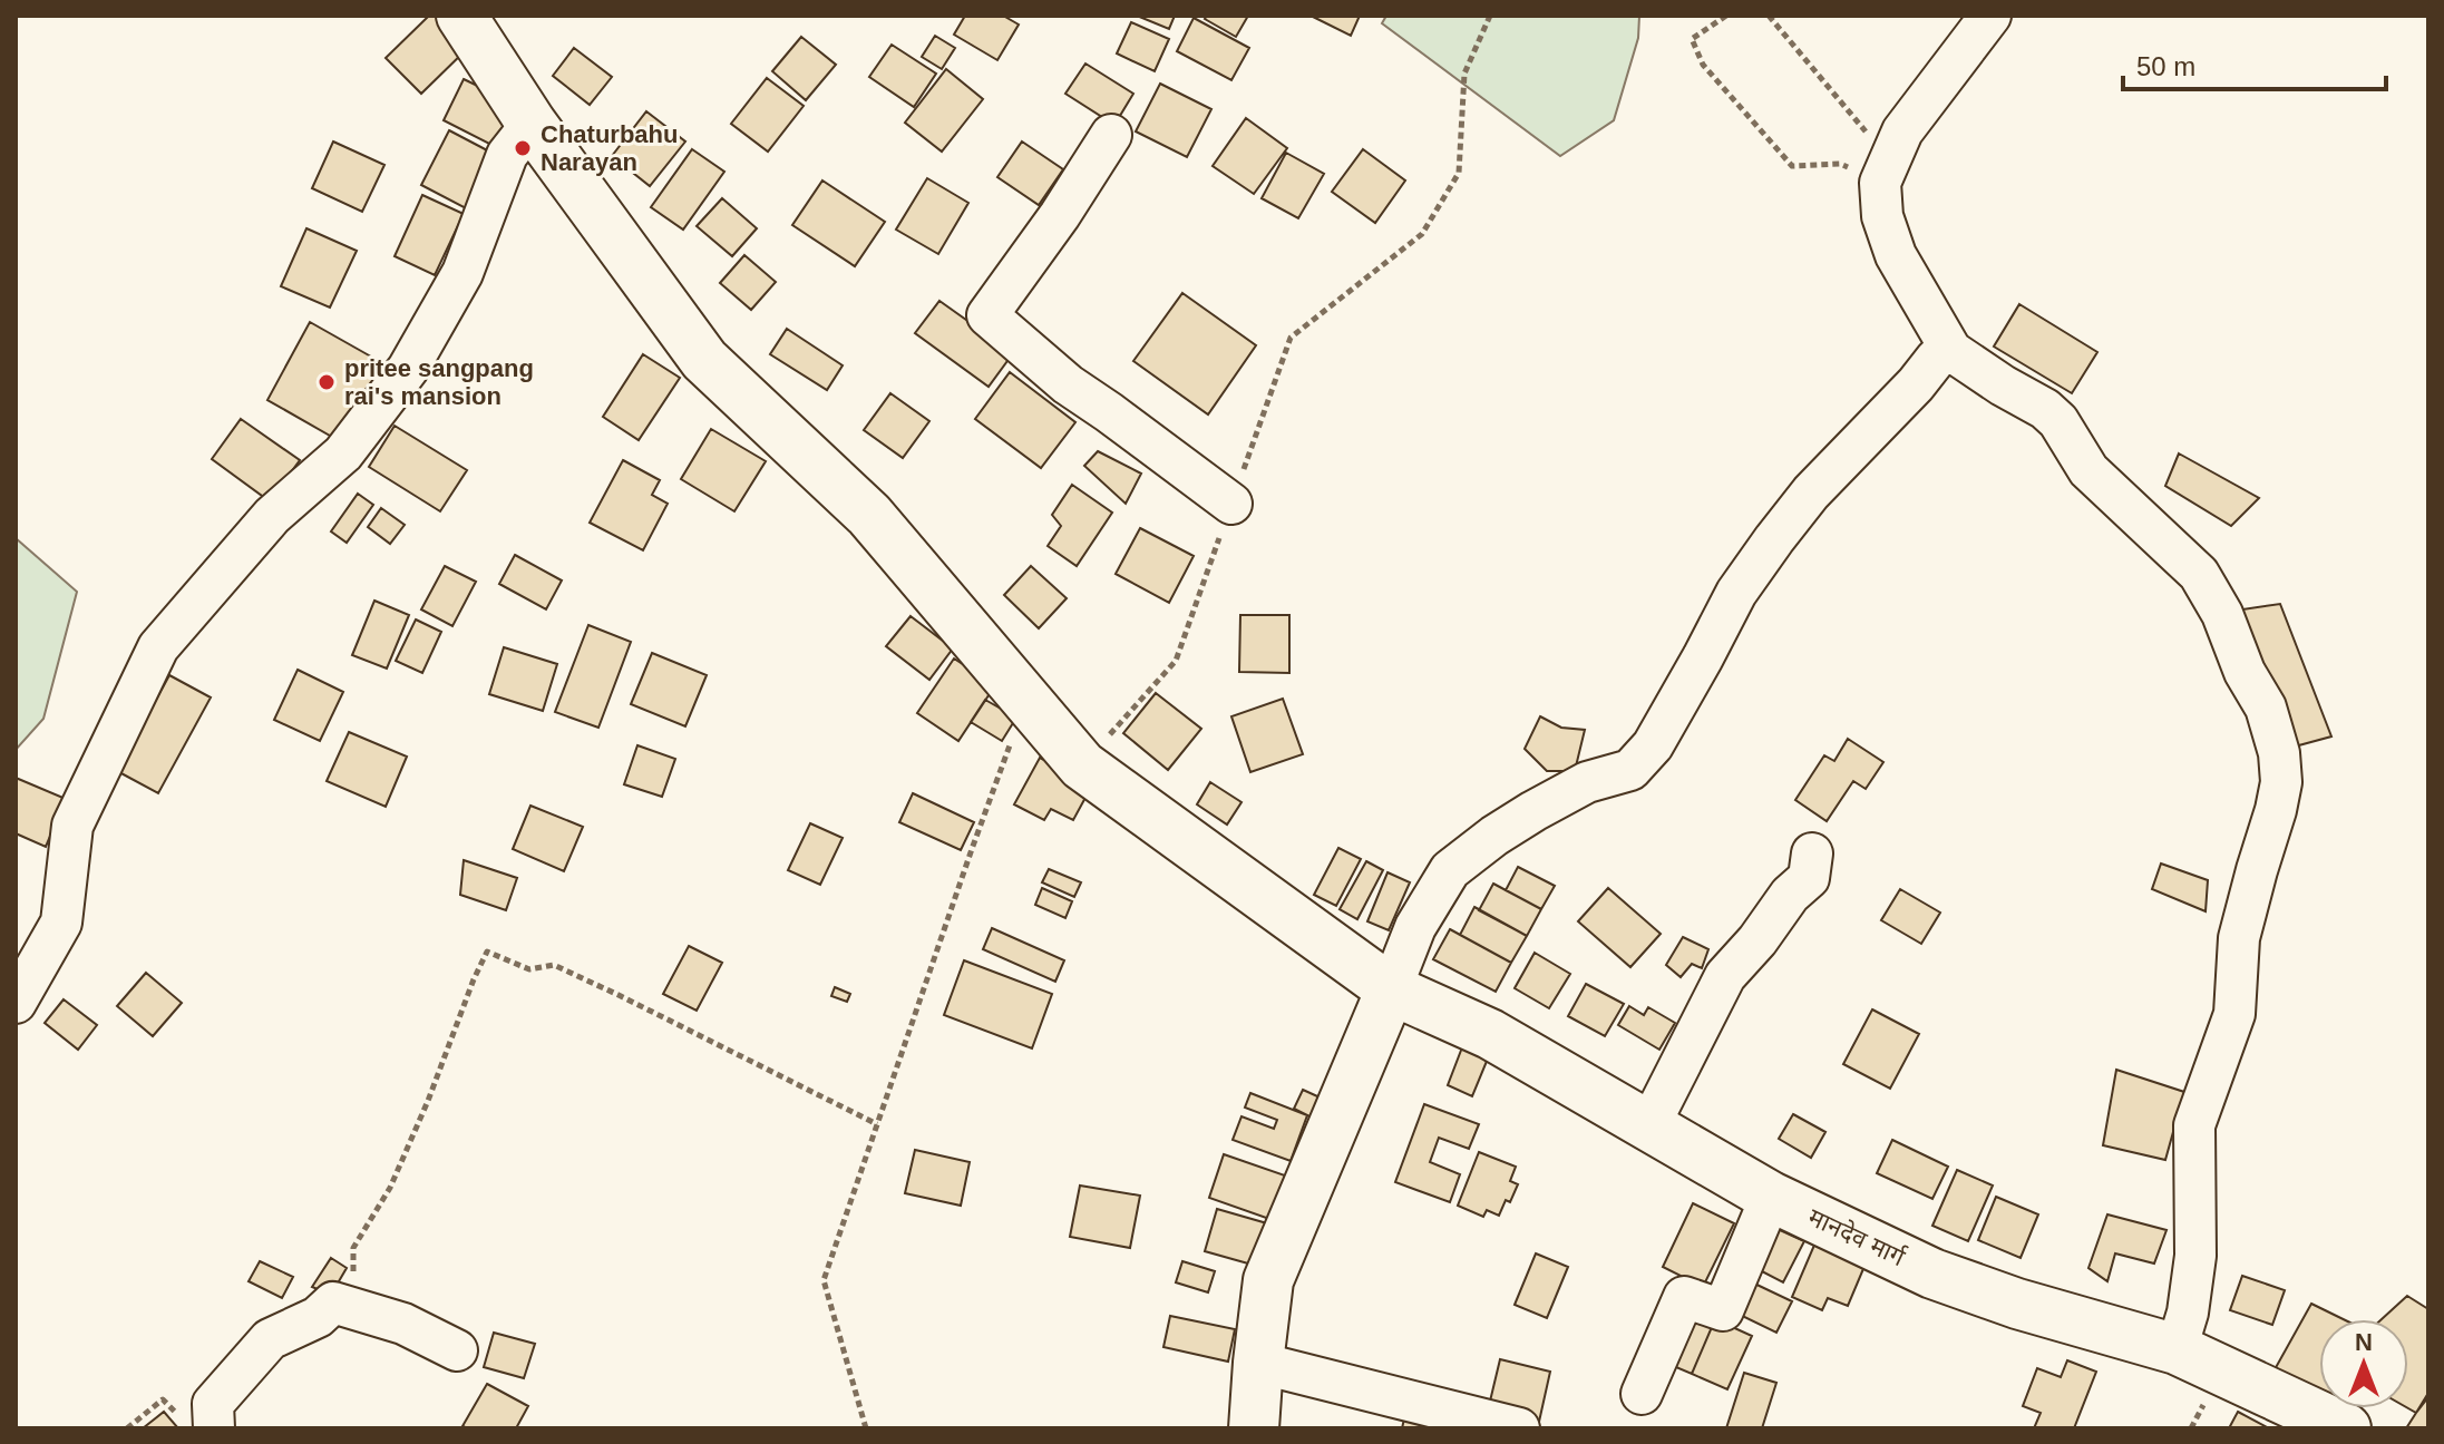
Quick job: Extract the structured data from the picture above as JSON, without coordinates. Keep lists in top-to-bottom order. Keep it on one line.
{"streets":{"main road":["मानदेव मार्ग"]},"places":["Chaturbahu Narayan","pritee sangpang rai's mansion"],"scale_bar":"50 m","north":"top"}
